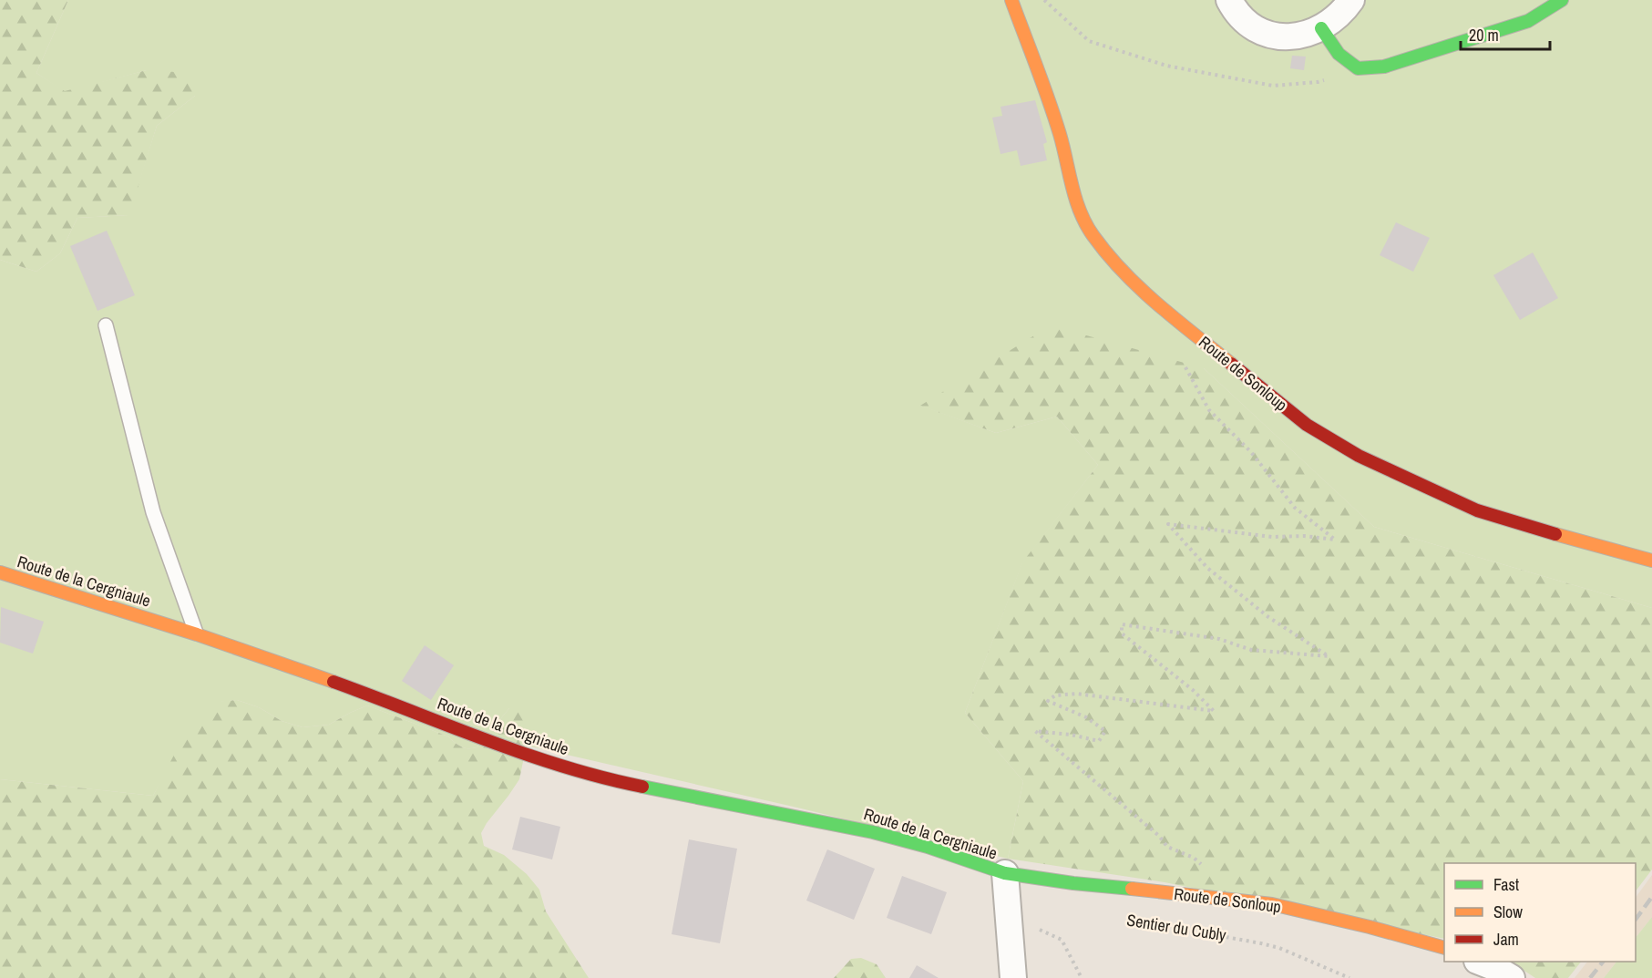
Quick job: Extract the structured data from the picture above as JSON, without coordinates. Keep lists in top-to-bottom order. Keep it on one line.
{"streets":{"street":["Route de Sonloup","Route de la Cergniaule"],"path":["Sentier du Cubly"]},"crossings":[["Route de Sonloup","Route de la Cergniaule"]],"legend":["Fast","Slow","Jam"],"scale_bar":"20 m"}
